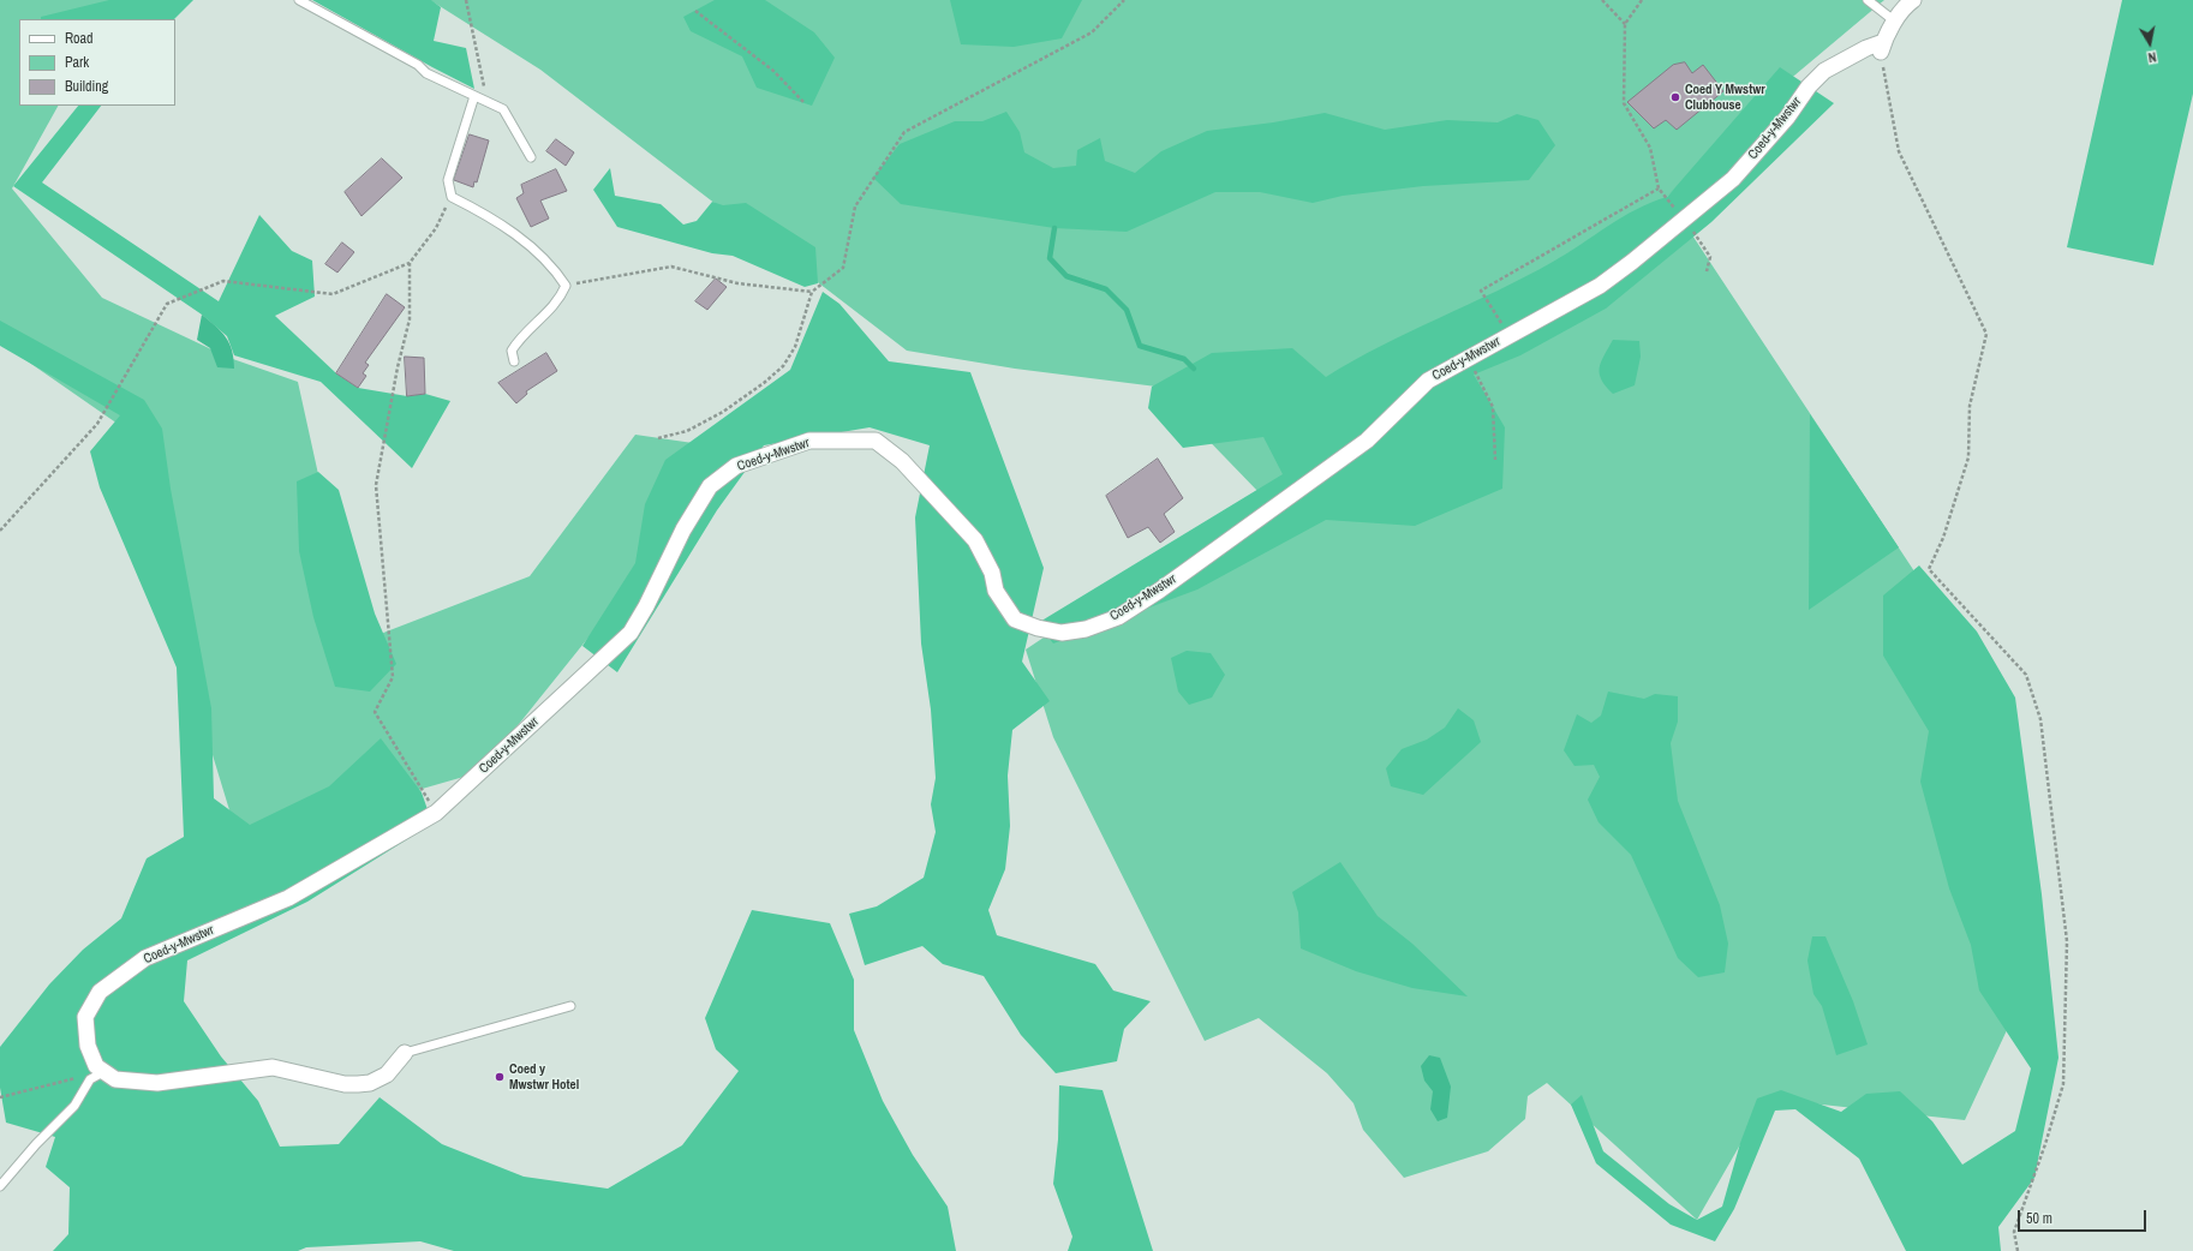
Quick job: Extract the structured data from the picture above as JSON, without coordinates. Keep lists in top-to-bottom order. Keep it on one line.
{"streets":{"street":["Coed-y-Mwstwr"]},"places":["Coed Y Mwstwr Clubhouse","Coed y Mwstwr Hotel"],"legend":["Road","Park","Building"],"scale_bar":"50 m","north":"bottom"}
